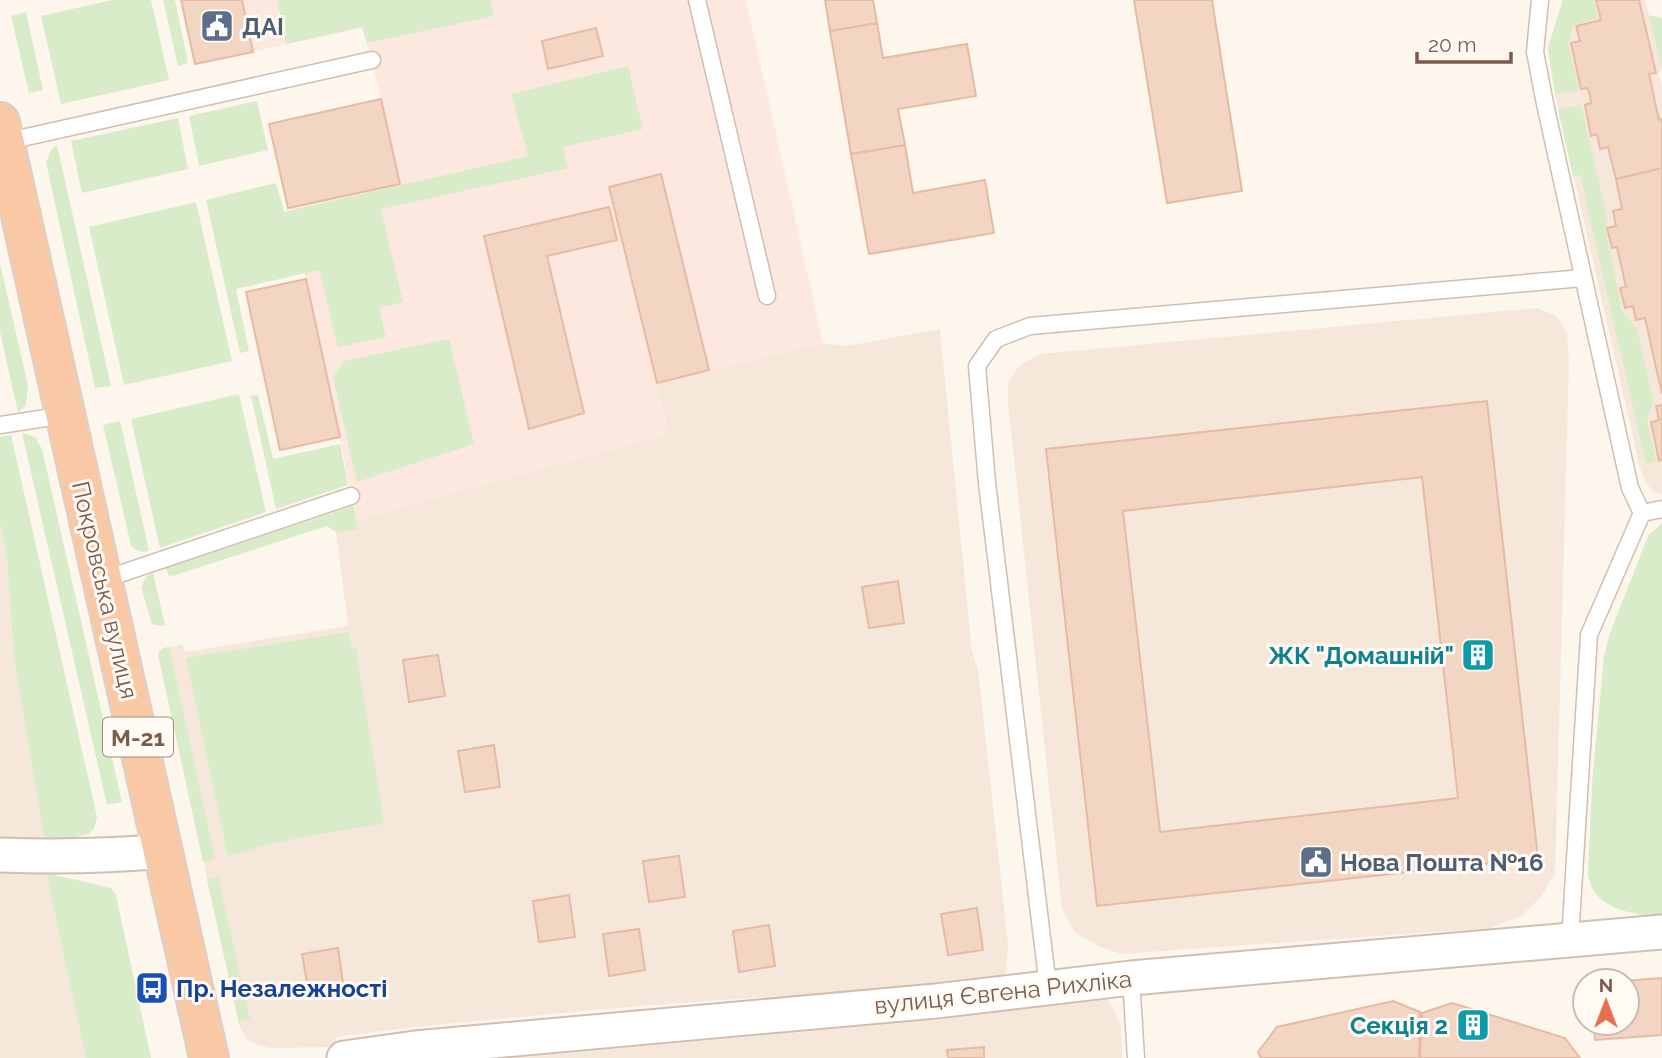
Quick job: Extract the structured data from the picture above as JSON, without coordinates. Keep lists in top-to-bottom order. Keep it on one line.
{"streets":{"highway":["Покровська вулиця","М-21"],"street":["вулиця Євгена Рихліка"]},"places":{"public building":["ДАІ","Нова Пошта №16"],"building":["ЖК \"Домашній\"","Секція 2"],"bus stop":["Пр. Незалежності"]},"scale_bar":"20 m","north":"top"}
